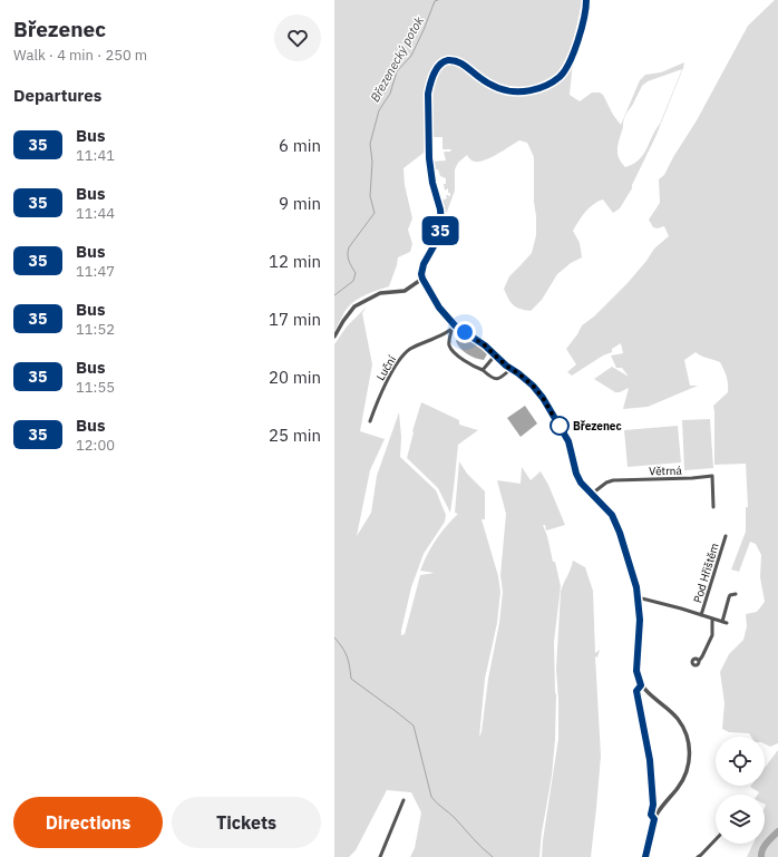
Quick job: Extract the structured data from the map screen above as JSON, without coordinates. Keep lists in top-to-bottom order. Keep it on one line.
{"streets":{"street":["Luční","Větrná","Pod Hřištěm"]},"water":["Březenecký potok"],"places":["Březenec"],"lines":["bus line 35"],"page":{"heading":[["Březenec","Walk · 4 min · 250 m"],"Departures"],"on_map":"35","list":[{"mark":"35","name":"Bus","note":"11:41","value":"6 min"},{"mark":"35","name":"Bus","note":"11:44","value":"9 min"},{"mark":"35","name":"Bus","note":"11:47","value":"12 min"},{"mark":"35","name":"Bus","note":"11:52","value":"17 min"},{"mark":"35","name":"Bus","note":"11:55","value":"20 min"},{"mark":"35","name":"Bus","note":"12:00","value":"25 min"}],"buttons":["Directions","Tickets"]}}
